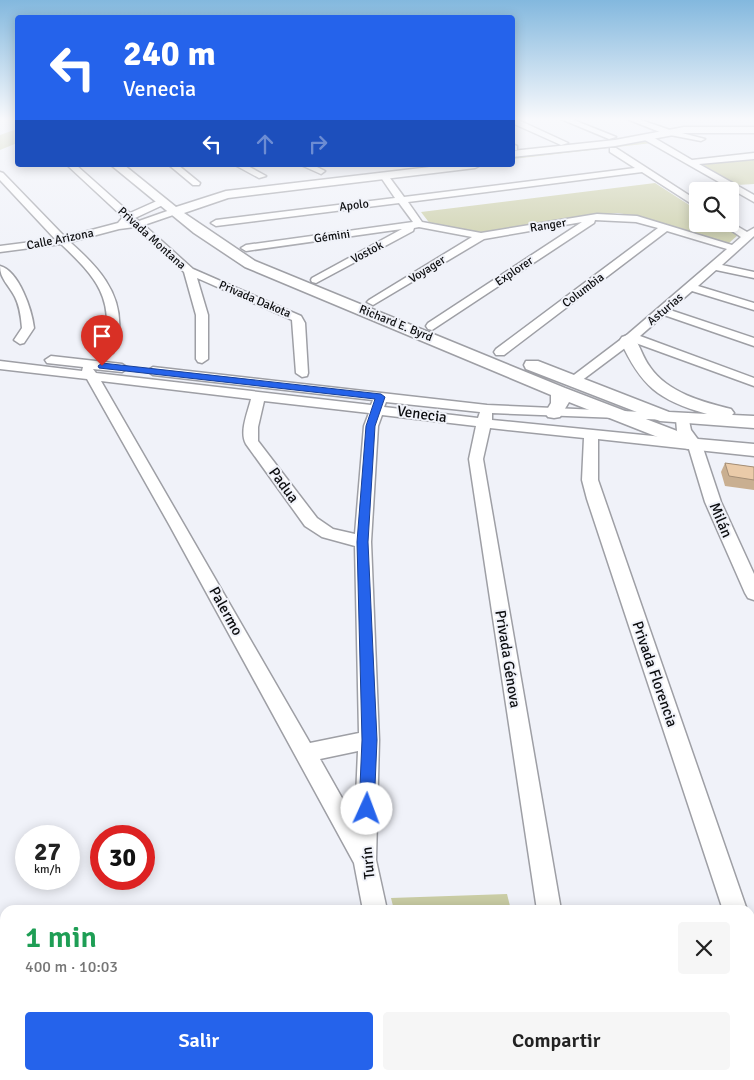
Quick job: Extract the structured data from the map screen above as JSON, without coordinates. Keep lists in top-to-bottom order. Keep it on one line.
{"streets":{"street":["Apolo","Ranger","Gémini","Privada Montana","Calle Arizona","Vostok","Voyager","Explorer","Columbia","Privada Dakota","Asturias","Richard E. Byrd","Venecia","Padua","Milán","Palermo","Privada Génova","Privada Florencia","Turín"]},"crossings":[["Apolo","Richard E. Byrd"],["Ranger","Gémini"],["Ranger","Vostok"],["Ranger","Voyager"],["Ranger","Explorer"],["Ranger","Columbia"],["Ranger","Asturias"],["Gémini","Vostok"],["Gémini","Richard E. Byrd"],["Privada Montana","Calle Arizona"],["Privada Montana","Privada Dakota"],["Calle Arizona","Richard E. Byrd"],["Vostok","Richard E. Byrd"],["Voyager","Richard E. Byrd"],["Explorer","Richard E. Byrd"],["Columbia","Richard E. Byrd"],["Asturias","Richard E. Byrd"],["Richard E. Byrd","Venecia"],["Richard E. Byrd","Milán"],["Venecia","Padua"],["Venecia","Milán"],["Venecia","Palermo"],["Venecia","Privada Génova"],["Venecia","Privada Florencia"],["Venecia","Turín"],["Padua","Turín"],["Palermo","Turín"]],"page":{"turn":["240 m","Venecia"],"speed":"27 km/h","limit":"30","heading":["1 min","400 m · 10:03"],"buttons":["Salir","Compartir"]}}
